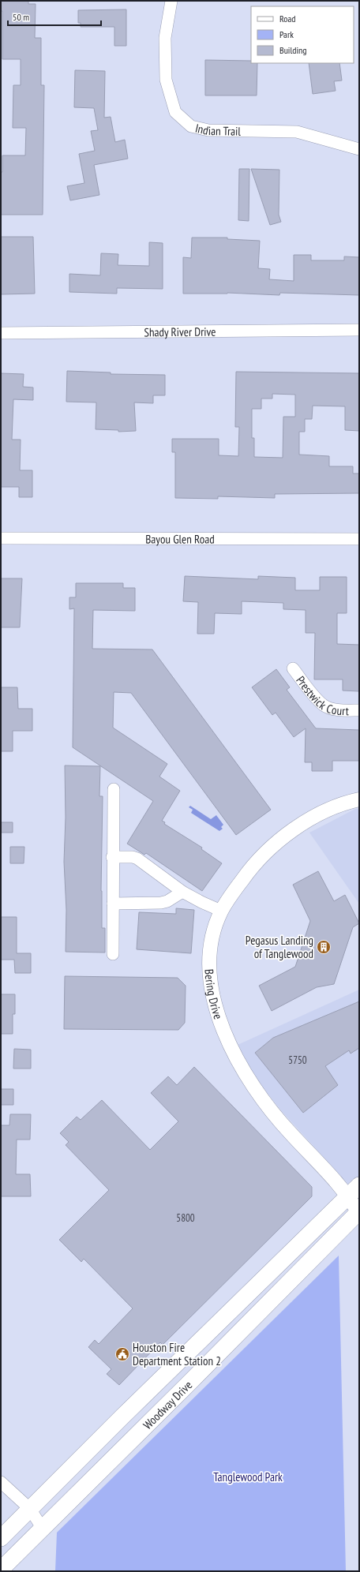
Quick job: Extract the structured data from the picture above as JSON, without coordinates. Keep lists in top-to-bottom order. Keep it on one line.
{"streets":{"main road":["Woodway Drive"],"street":["Indian Trail","Shady River Drive","Bayou Glen Road","Prestwick Court","Bering Drive"]},"crossings":[["Bering Drive","Woodway Drive"]],"parks":["Tanglewood Park"],"places":{"building":["Pegasus Landing of Tanglewood"],"public building":["Houston Fire Department Station 2"]},"house_numbers":["5750","5800"],"legend":["Road","Park","Building"],"scale_bar":"50 m"}
